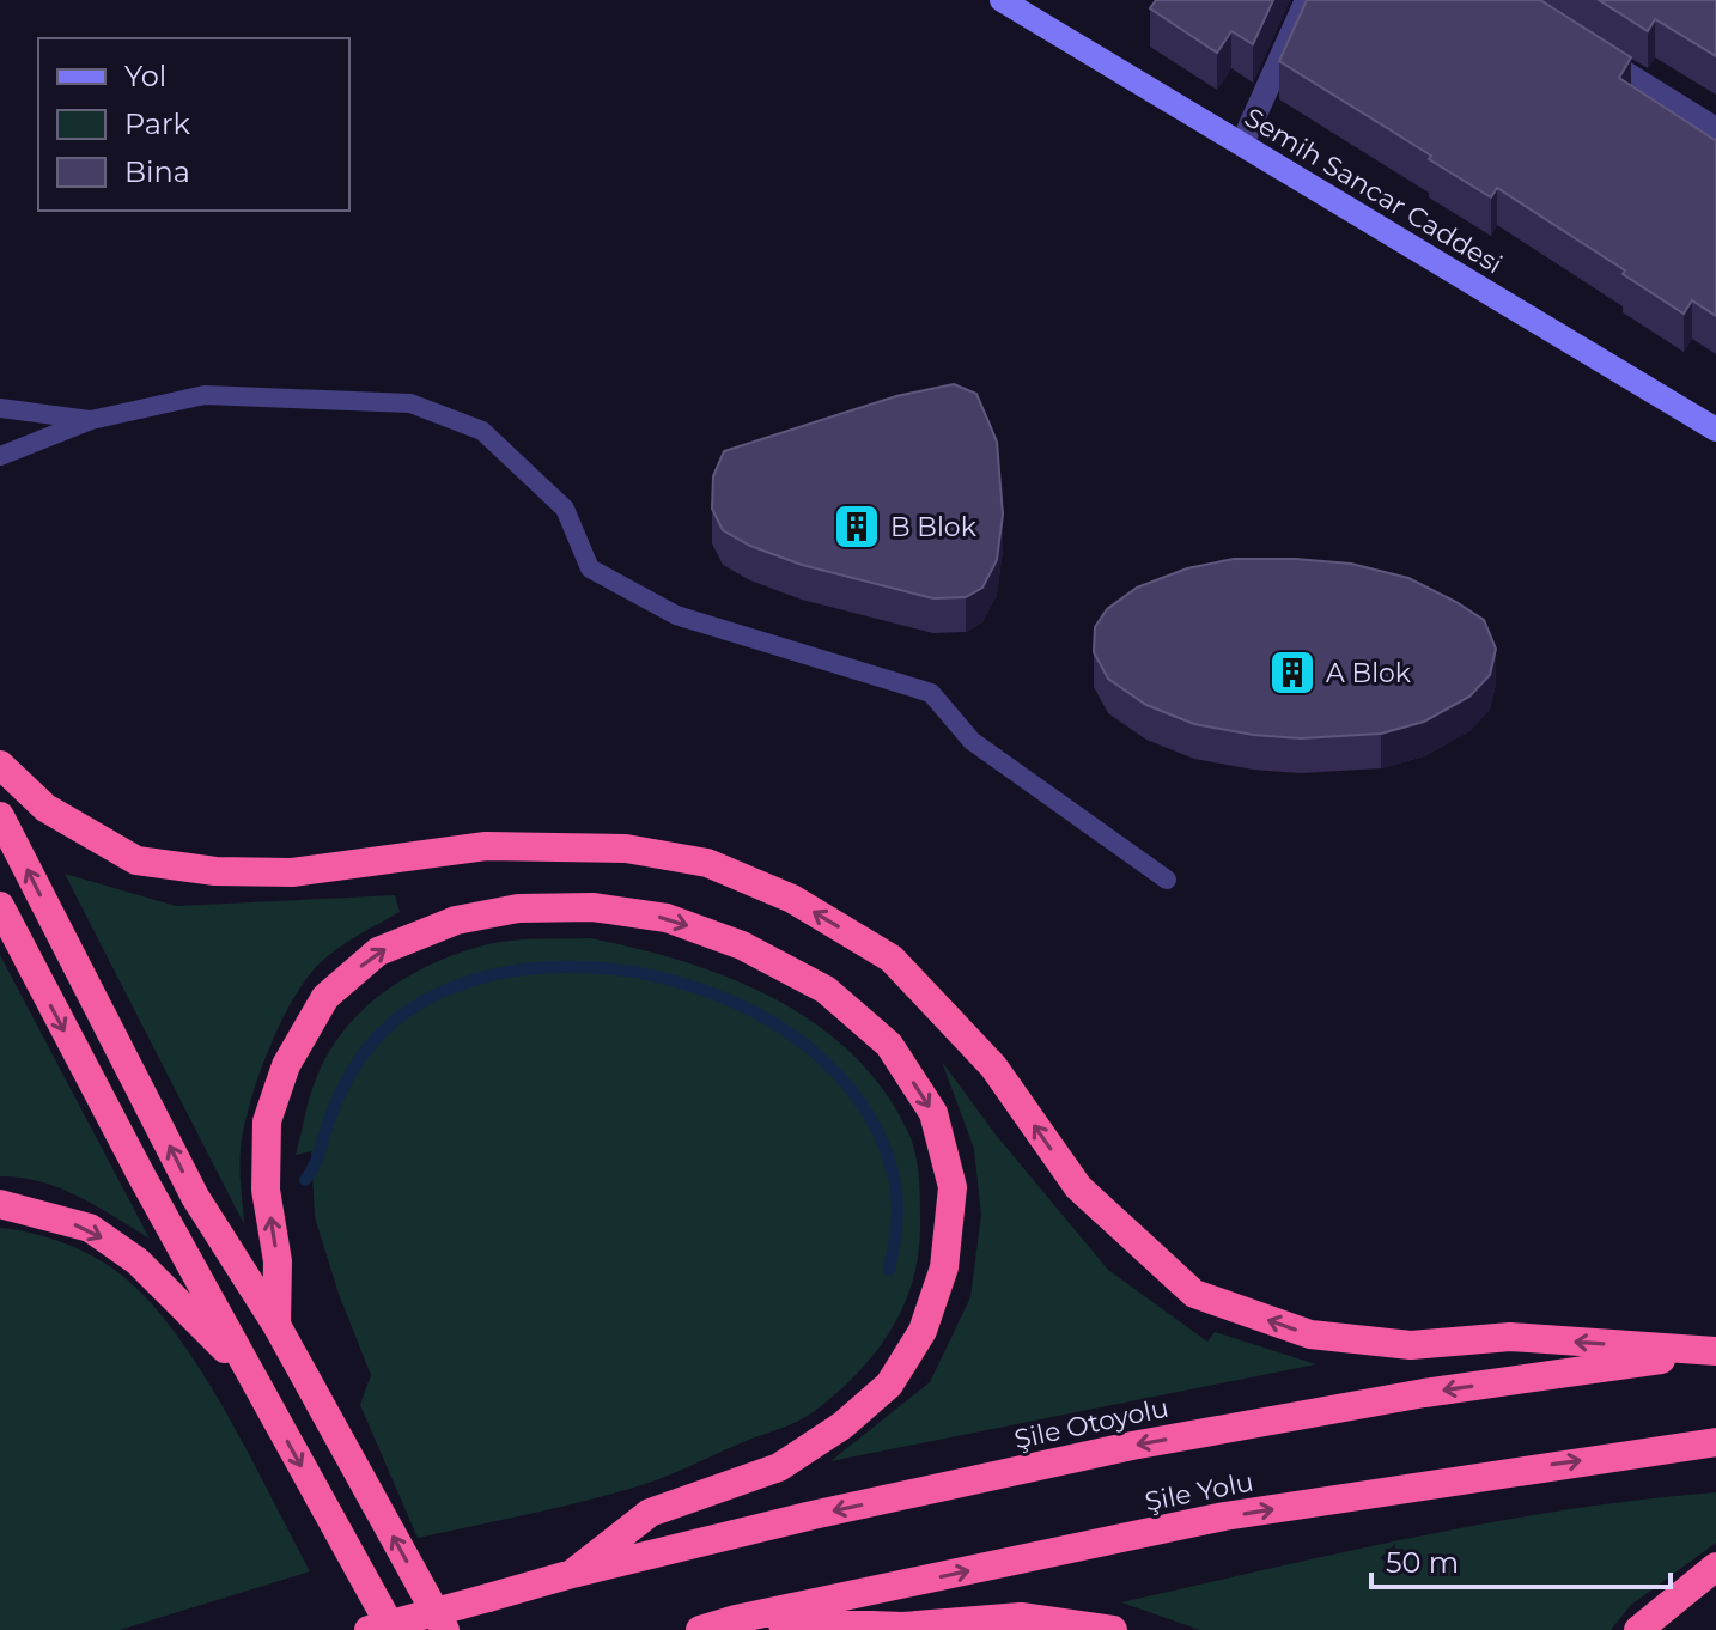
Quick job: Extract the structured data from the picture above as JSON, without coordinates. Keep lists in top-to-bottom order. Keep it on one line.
{"streets":{"highway":["Şile Otoyolu","Şile Yolu"],"street":["Semih Sancar Caddesi"]},"places":{"building":["B Blok","A Blok"]},"legend":["Yol","Park","Bina"],"scale_bar":"50 m"}
